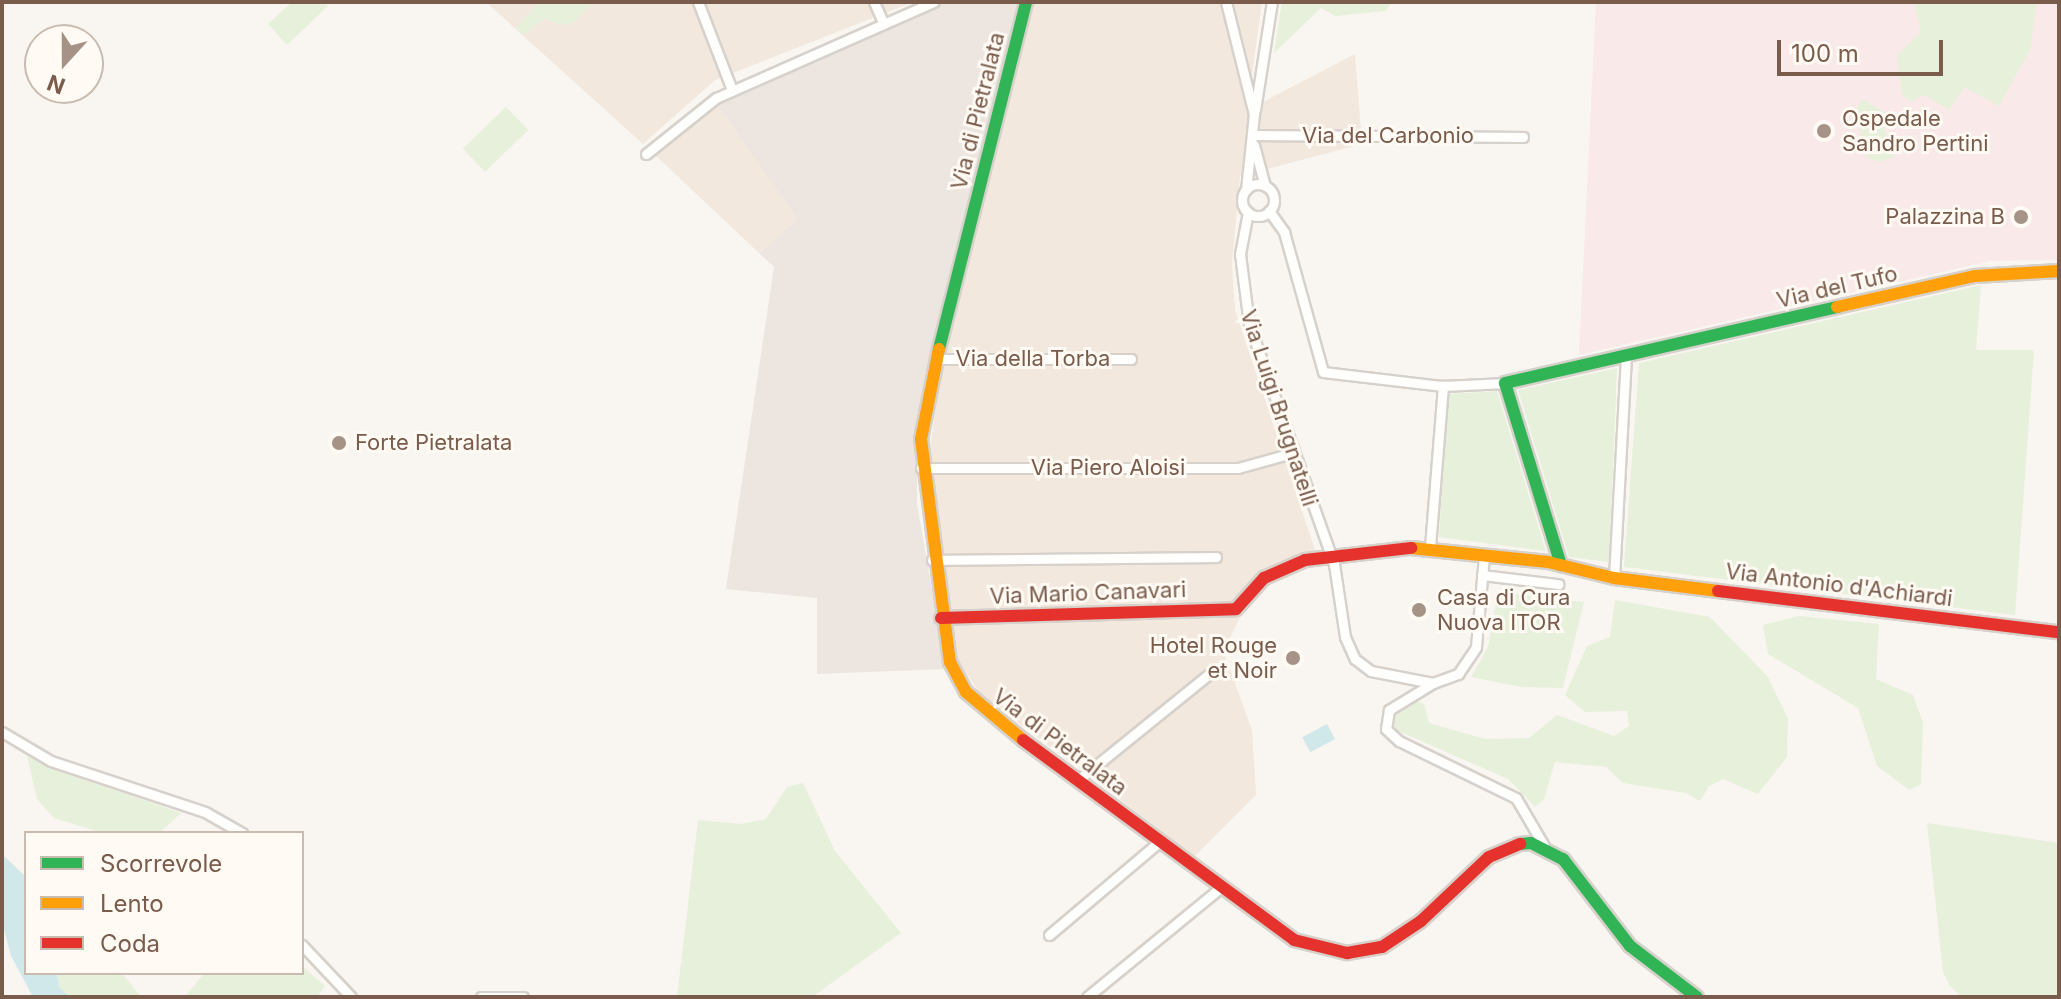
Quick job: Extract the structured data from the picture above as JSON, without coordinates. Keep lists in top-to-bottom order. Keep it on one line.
{"streets":{"street":["Via di Pietralata","Via del Carbonio","Via del Tufo","Via della Torba","Via Luigi Brugnatelli","Via Piero Aloisi","Via Antonio d'Achiardi","Via Mario Canavari"]},"crossings":[["Via di Pietralata","Via della Torba"],["Via di Pietralata","Via Piero Aloisi"],["Via di Pietralata","Via Mario Canavari"],["Via Luigi Brugnatelli","Via Piero Aloisi"],["Via Luigi Brugnatelli","Via Antonio d'Achiardi"],["Via Antonio d'Achiardi","Via Mario Canavari"]],"places":["Ospedale Sandro Pertini","Palazzina B","Forte Pietralata","Casa di Cura Nuova ITOR","Hotel Rouge et Noir"],"legend":["Scorrevole","Lento","Coda"],"scale_bar":"100 m","north":"bottom"}
